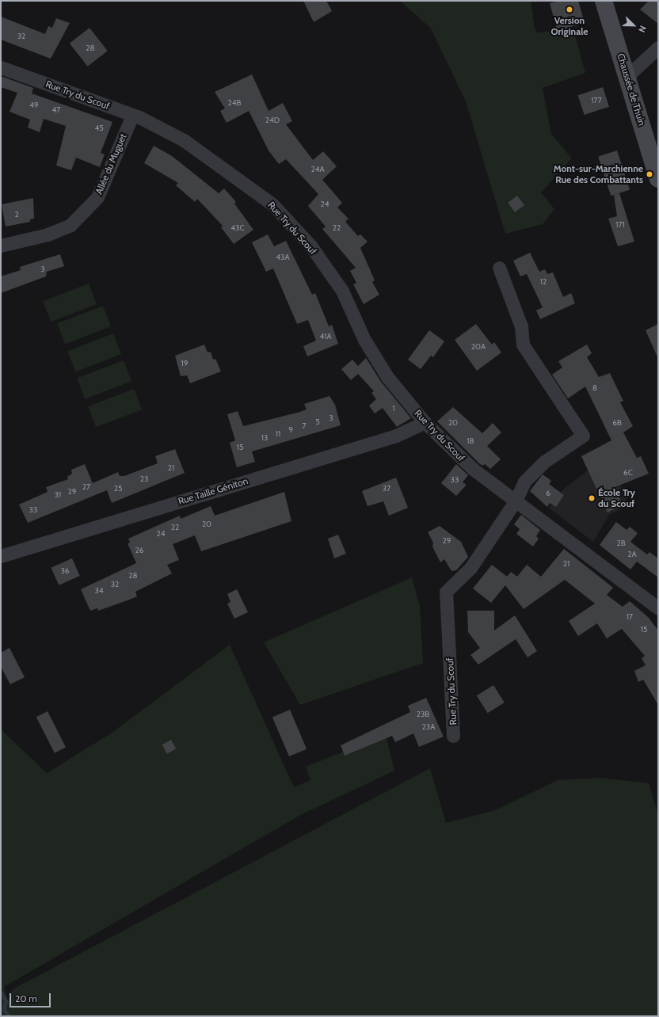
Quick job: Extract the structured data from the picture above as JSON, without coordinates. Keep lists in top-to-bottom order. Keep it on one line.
{"streets":{"main road":["Chaussée de Thuin"],"street":["Rue Try du Scouf","Allée du Muguet","Rue Taille Géniton"]},"crossings":[["Rue Try du Scouf","Allée du Muguet"],["Rue Try du Scouf","Rue Taille Géniton"]],"places":["Version Originale","Mont-sur-Marchienne Rue des Combattants","École Try du Scouf"],"house_numbers":["32","28","177","24B","49","47","24D","45","24A","24","2","171","43C","22","43A","3","12","41A","20A","19","8","1","3","5","20","6B","7","9","11","13","18","15","21","6C","23","33","27","25","37","29","6","31","33","20","22","24","29","2B","26","2A","21","36","28","32","34","17","15","23B","23A"],"scale_bar":"20 m","north":"bottom right"}
